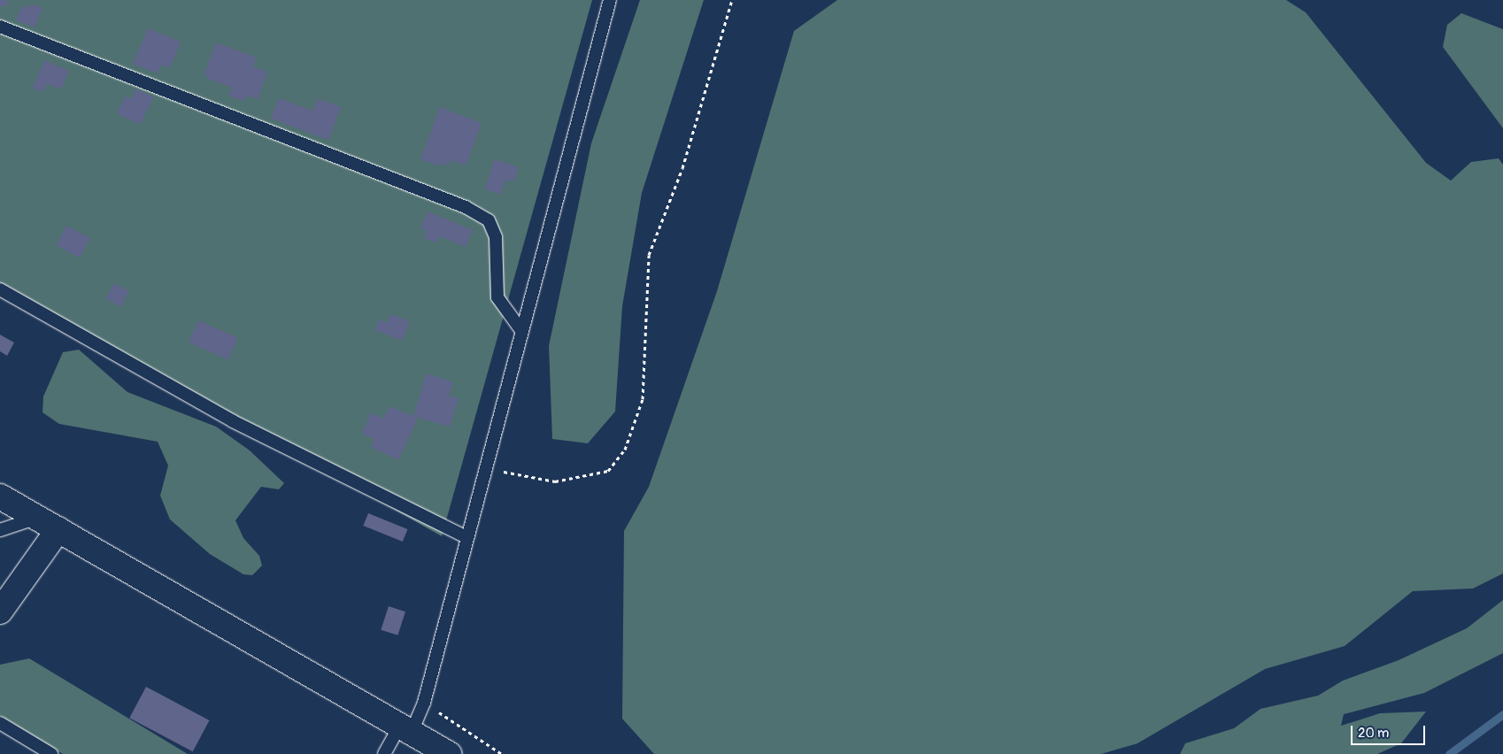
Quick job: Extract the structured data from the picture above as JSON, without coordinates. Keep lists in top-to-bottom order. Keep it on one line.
{"scale_bar":"20 m"}
